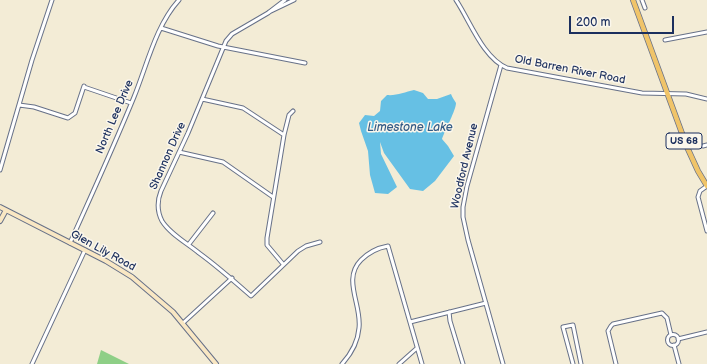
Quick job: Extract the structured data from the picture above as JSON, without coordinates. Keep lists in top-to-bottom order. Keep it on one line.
{"streets":{"main road":["US 68"],"street":["Old Barren River Road","North Lee Drive","Shannon Drive","Woodford Avenue","Glen Lily Road"]},"crossings":[["Old Barren River Road","US 68"],["Old Barren River Road","Woodford Avenue"],["North Lee Drive","Glen Lily Road"]],"water":["Limestone Lake"],"scale_bar":"200 m"}
